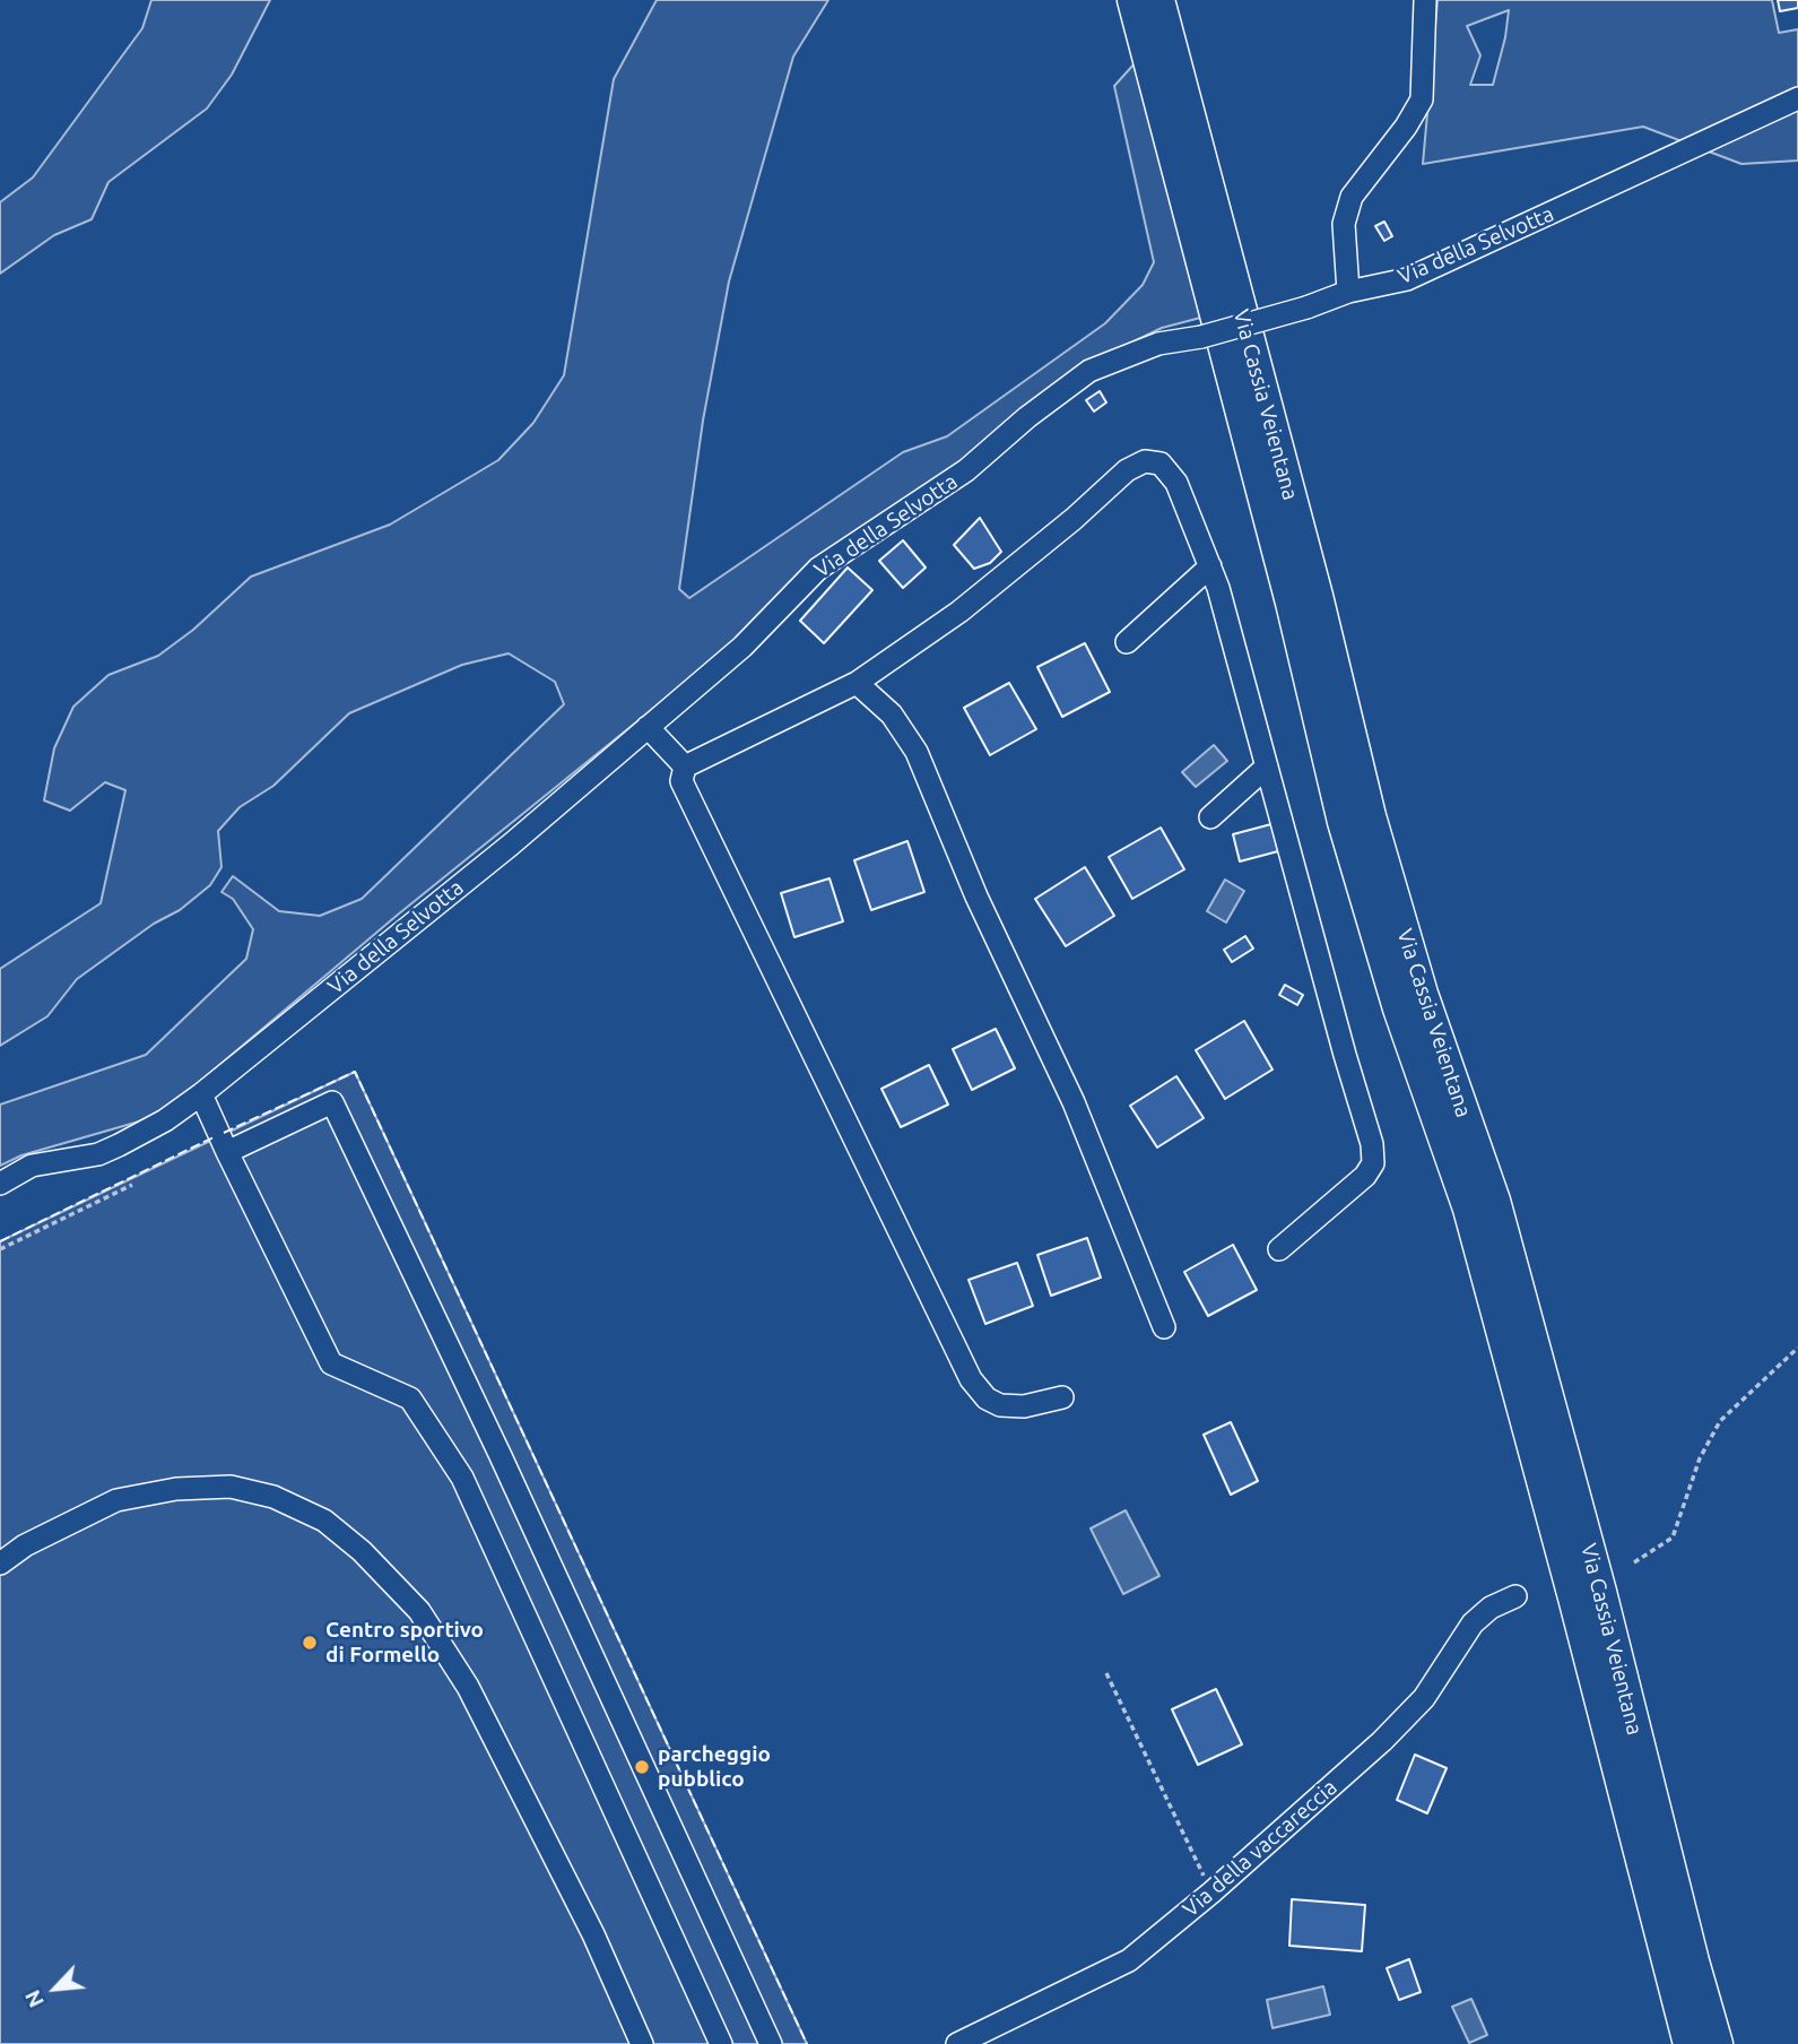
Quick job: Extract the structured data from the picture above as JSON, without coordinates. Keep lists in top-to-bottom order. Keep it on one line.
{"streets":{"highway":["Via Cassia Veientana"],"street":["Via della Selvotta","Via della vaccareccia"]},"places":["Centro sportivo di Formello","parcheggio pubblico"],"north":"bottom left"}
